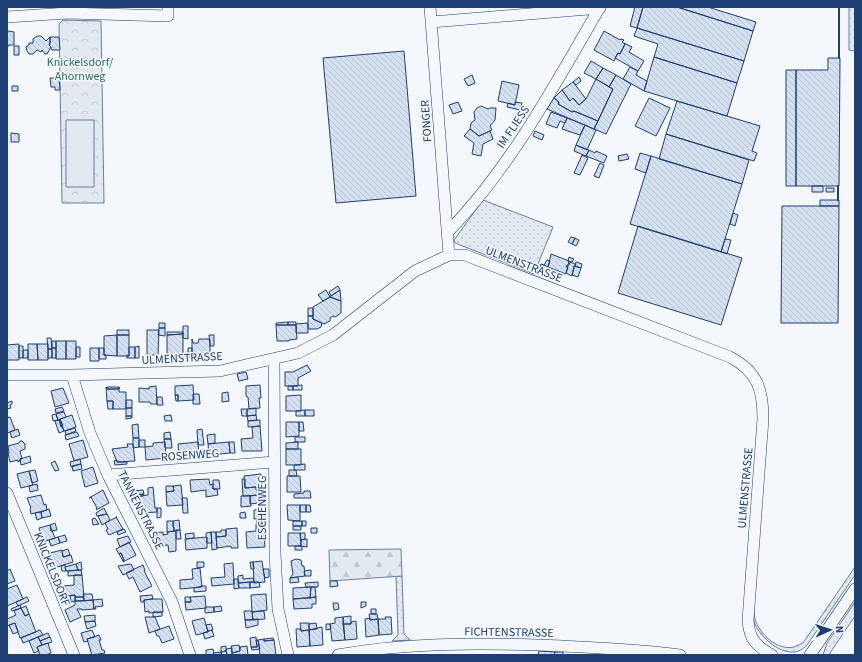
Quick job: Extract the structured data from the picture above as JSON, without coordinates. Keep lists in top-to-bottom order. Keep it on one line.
{"streets":{"street":["FONGER","IM FLIESS","ULMENSTRASSE","ROSENWEG","ESCHENWEG","TANNENSTRASSE","KNICKELSDORF","FICHTENSTRASSE"]},"crossings":[["FONGER","IM FLIESS"],["ULMENSTRASSE","ESCHENWEG"],["ULMENSTRASSE","TANNENSTRASSE"],["ROSENWEG","ESCHENWEG"],["ROSENWEG","TANNENSTRASSE"]],"parks":["Knickelsdorf/ Ahornweg"],"north":"right"}
